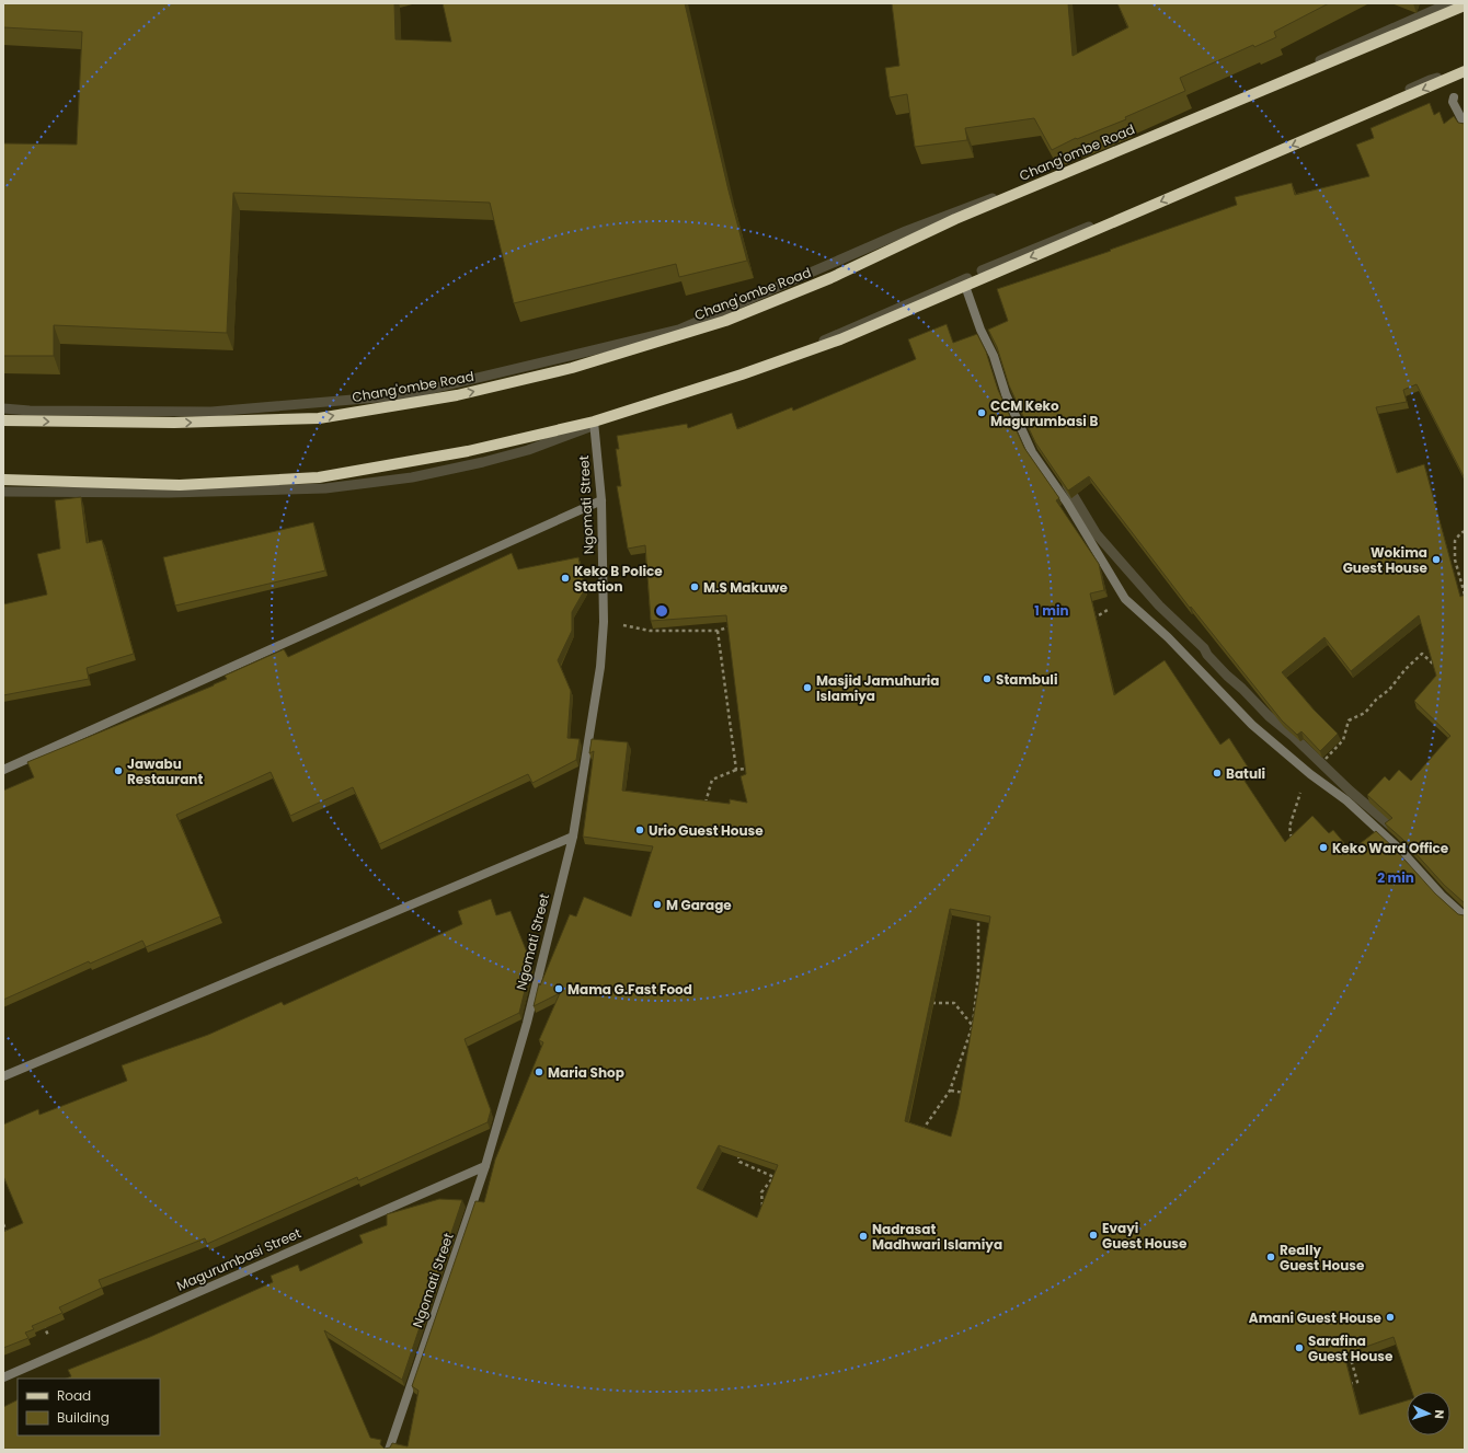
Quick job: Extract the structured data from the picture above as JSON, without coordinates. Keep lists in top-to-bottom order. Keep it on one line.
{"streets":{"main road":["Chang'ombe Road"],"street":["Ngomati Street","Magurumbasi Street"]},"crossings":[["Ngomati Street","Magurumbasi Street"]],"places":["CCM Keko Magurumbasi B","Wokima Guest House","Keko B Police Station","M.S Makuwe","Stambuli","Masjid Jamuhuria Islamiya","Jawabu Restaurant","Batuli","Urio Guest House","Keko Ward Office","M Garage","Mama G.Fast Food","Maria Shop","Evayi Guest House","Nadrasat Madhwari Islamiya","Really Guest House","Amani Guest House","Sarafina Guest House"],"legend":["Road","Building"],"north":"right","rings":["1 min","2 min"]}
